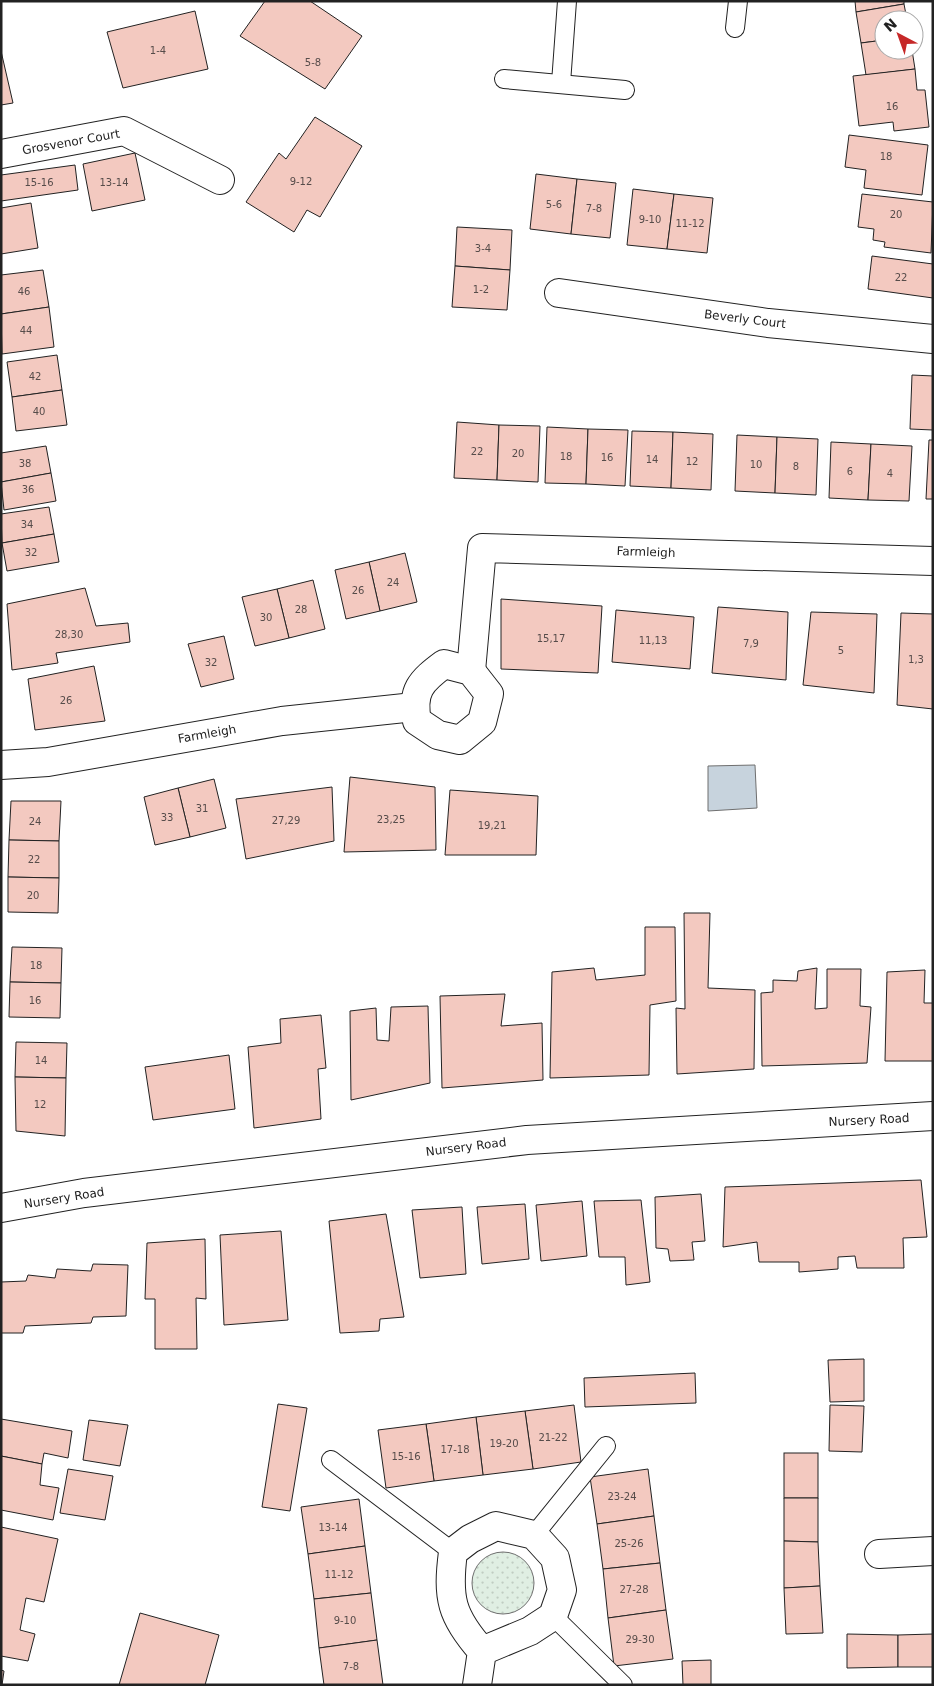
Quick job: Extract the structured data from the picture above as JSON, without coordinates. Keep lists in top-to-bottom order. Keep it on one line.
{"streets":{"street":["Grosvenor Court","Beverly Court","Farmleigh","Nursery Road"]},"house_numbers":["1-4","5-8","16","18","9-12","15-16","13-14","5-6","7-8","20","9-10","11-12","3-4","22","1-2","46","44","42","40","22","20","18","16","14","12","38","10","8","6","4","36","34","32","24","26","28","30","28,30","15,17","11,13","7,9","5","1,3","32","26","31","33","23,25","27,29","24","19,21","22","20","18","16","14","12","21-22","19-20","17-18","15-16","23-24","13-14","25-26","11-12","27-28","9-10","29-30","7-8"],"north":"top left"}
